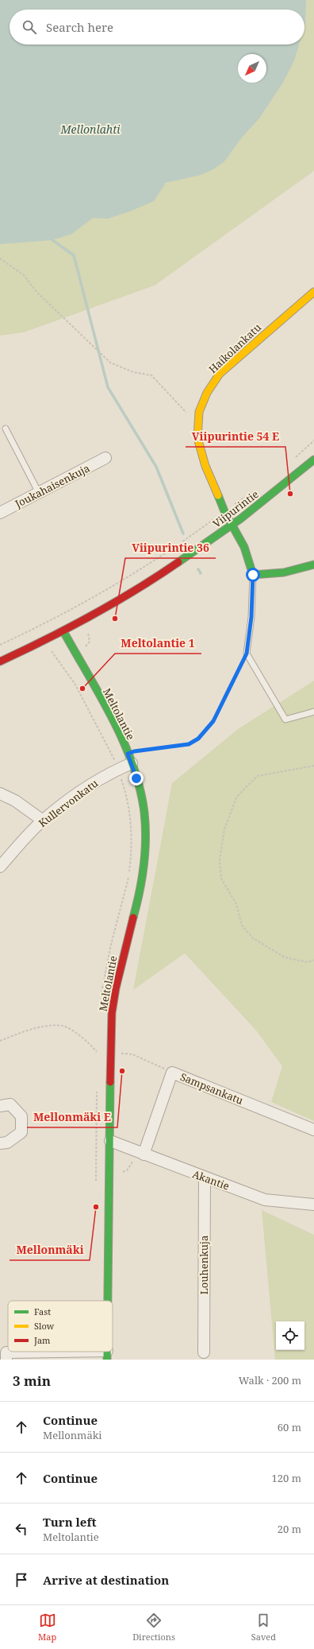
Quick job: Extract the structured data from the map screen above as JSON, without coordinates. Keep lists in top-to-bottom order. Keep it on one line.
{"streets":{"street":["Haikolankatu","Joukahaisenkuja","Viipurintie","Meltolantie","Kullervonkatu","Sampsankatu","Akantie","Louhenkuja"]},"crossings":[["Haikolankatu","Viipurintie"],["Viipurintie","Meltolantie"],["Meltolantie","Kullervonkatu"],["Meltolantie","Akantie"],["Sampsankatu","Akantie"],["Akantie","Louhenkuja"]],"water":["Mellonlahti"],"places":["Viipurintie 54 E","Viipurintie 36","Meltolantie 1","Mellonmäki E","Mellonmäki"],"legend":["Fast","Slow","Jam"],"north":"bottom left","page":{"search":"Search here","heading":["3 min","Walk · 200 m"],"list":[["Continue","Mellonmäki","60 m"],["Continue","120 m"],["Turn left","Meltolantie","20 m"],"Arrive at destination"],"nav":["Map","Directions","Saved"]}}
